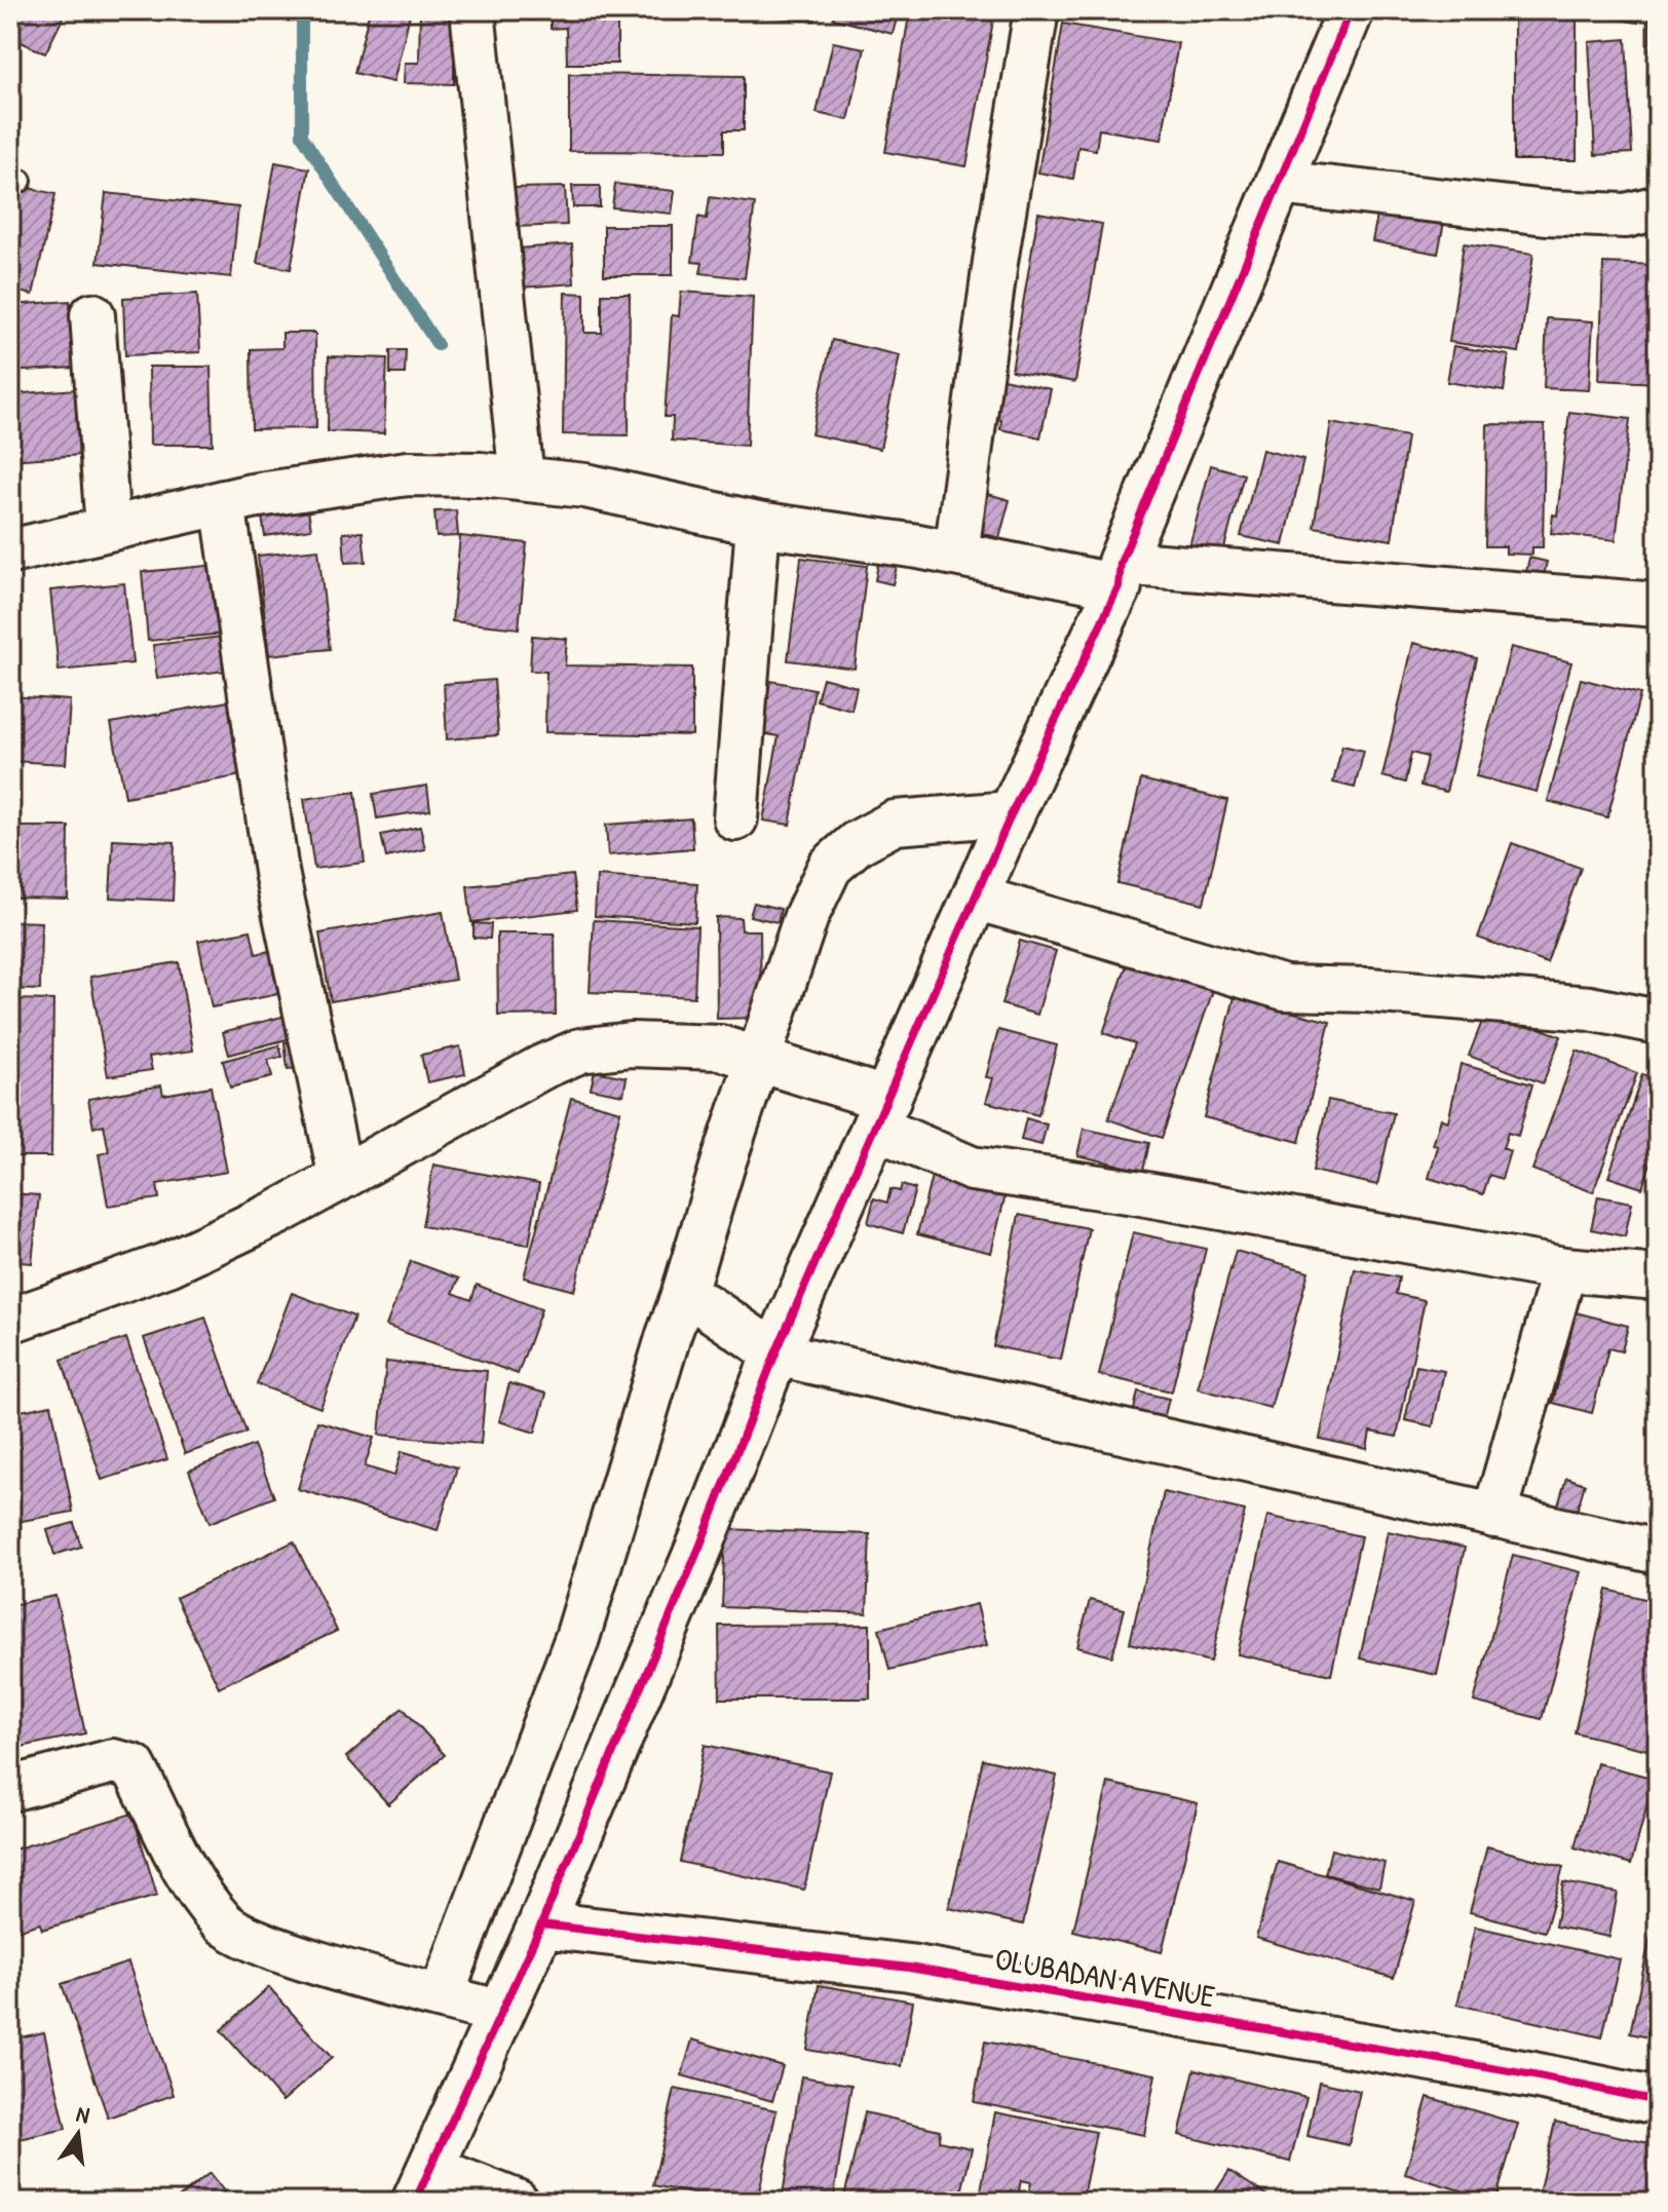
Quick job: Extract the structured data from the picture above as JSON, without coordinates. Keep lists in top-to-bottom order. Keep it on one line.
{"streets":{"street":["OLUBADAN AVENUE"]},"north":"top"}
